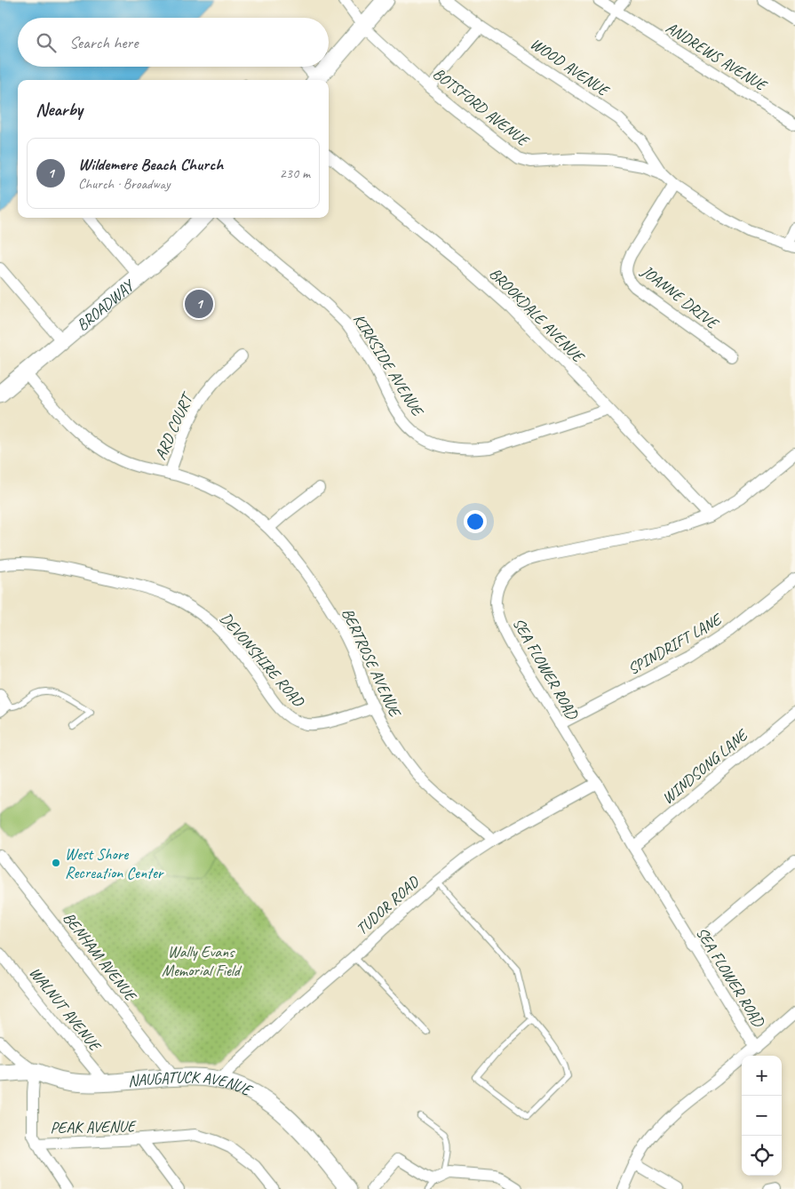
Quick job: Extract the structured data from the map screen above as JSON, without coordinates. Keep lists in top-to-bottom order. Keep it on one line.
{"streets":{"street":["ANDREWS AVENUE","WOOD AVENUE","BOTSFORD AVENUE","JOANNE DRIVE","BROADWAY","BROOKDALE AVENUE","KIRKSIDE AVENUE","ARD COURT","SPINDRIFT LANE","DEVONSHIRE ROAD","BERTROSE AVENUE","SEA FLOWER ROAD","WINDSONG LANE","TUDOR ROAD","BENHAM AVENUE","WALNUT AVENUE","NAUGATUCK AVENUE","PEAK AVENUE"]},"crossings":[["WOOD AVENUE","BOTSFORD AVENUE"],["BOTSFORD AVENUE","JOANNE DRIVE"],["BROADWAY","BERTROSE AVENUE"],["BROOKDALE AVENUE","KIRKSIDE AVENUE"],["BROOKDALE AVENUE","SEA FLOWER ROAD"],["ARD COURT","BERTROSE AVENUE"],["SPINDRIFT LANE","SEA FLOWER ROAD"],["DEVONSHIRE ROAD","BERTROSE AVENUE"],["BERTROSE AVENUE","TUDOR ROAD"],["SEA FLOWER ROAD","WINDSONG LANE"],["SEA FLOWER ROAD","TUDOR ROAD"],["TUDOR ROAD","NAUGATUCK AVENUE"],["BENHAM AVENUE","NAUGATUCK AVENUE"],["WALNUT AVENUE","NAUGATUCK AVENUE"]],"parks":["Wally Evans Memorial Field"],"places":["West Shore Recreation Center"],"page":{"search":"Search here","heading":"Nearby","list":[{"mark":"1","name":"Wildemere Beach Church","note":"Church · Broadway","value":"230 m"}],"pins":"1","map_buttons":["+","−"]}}
